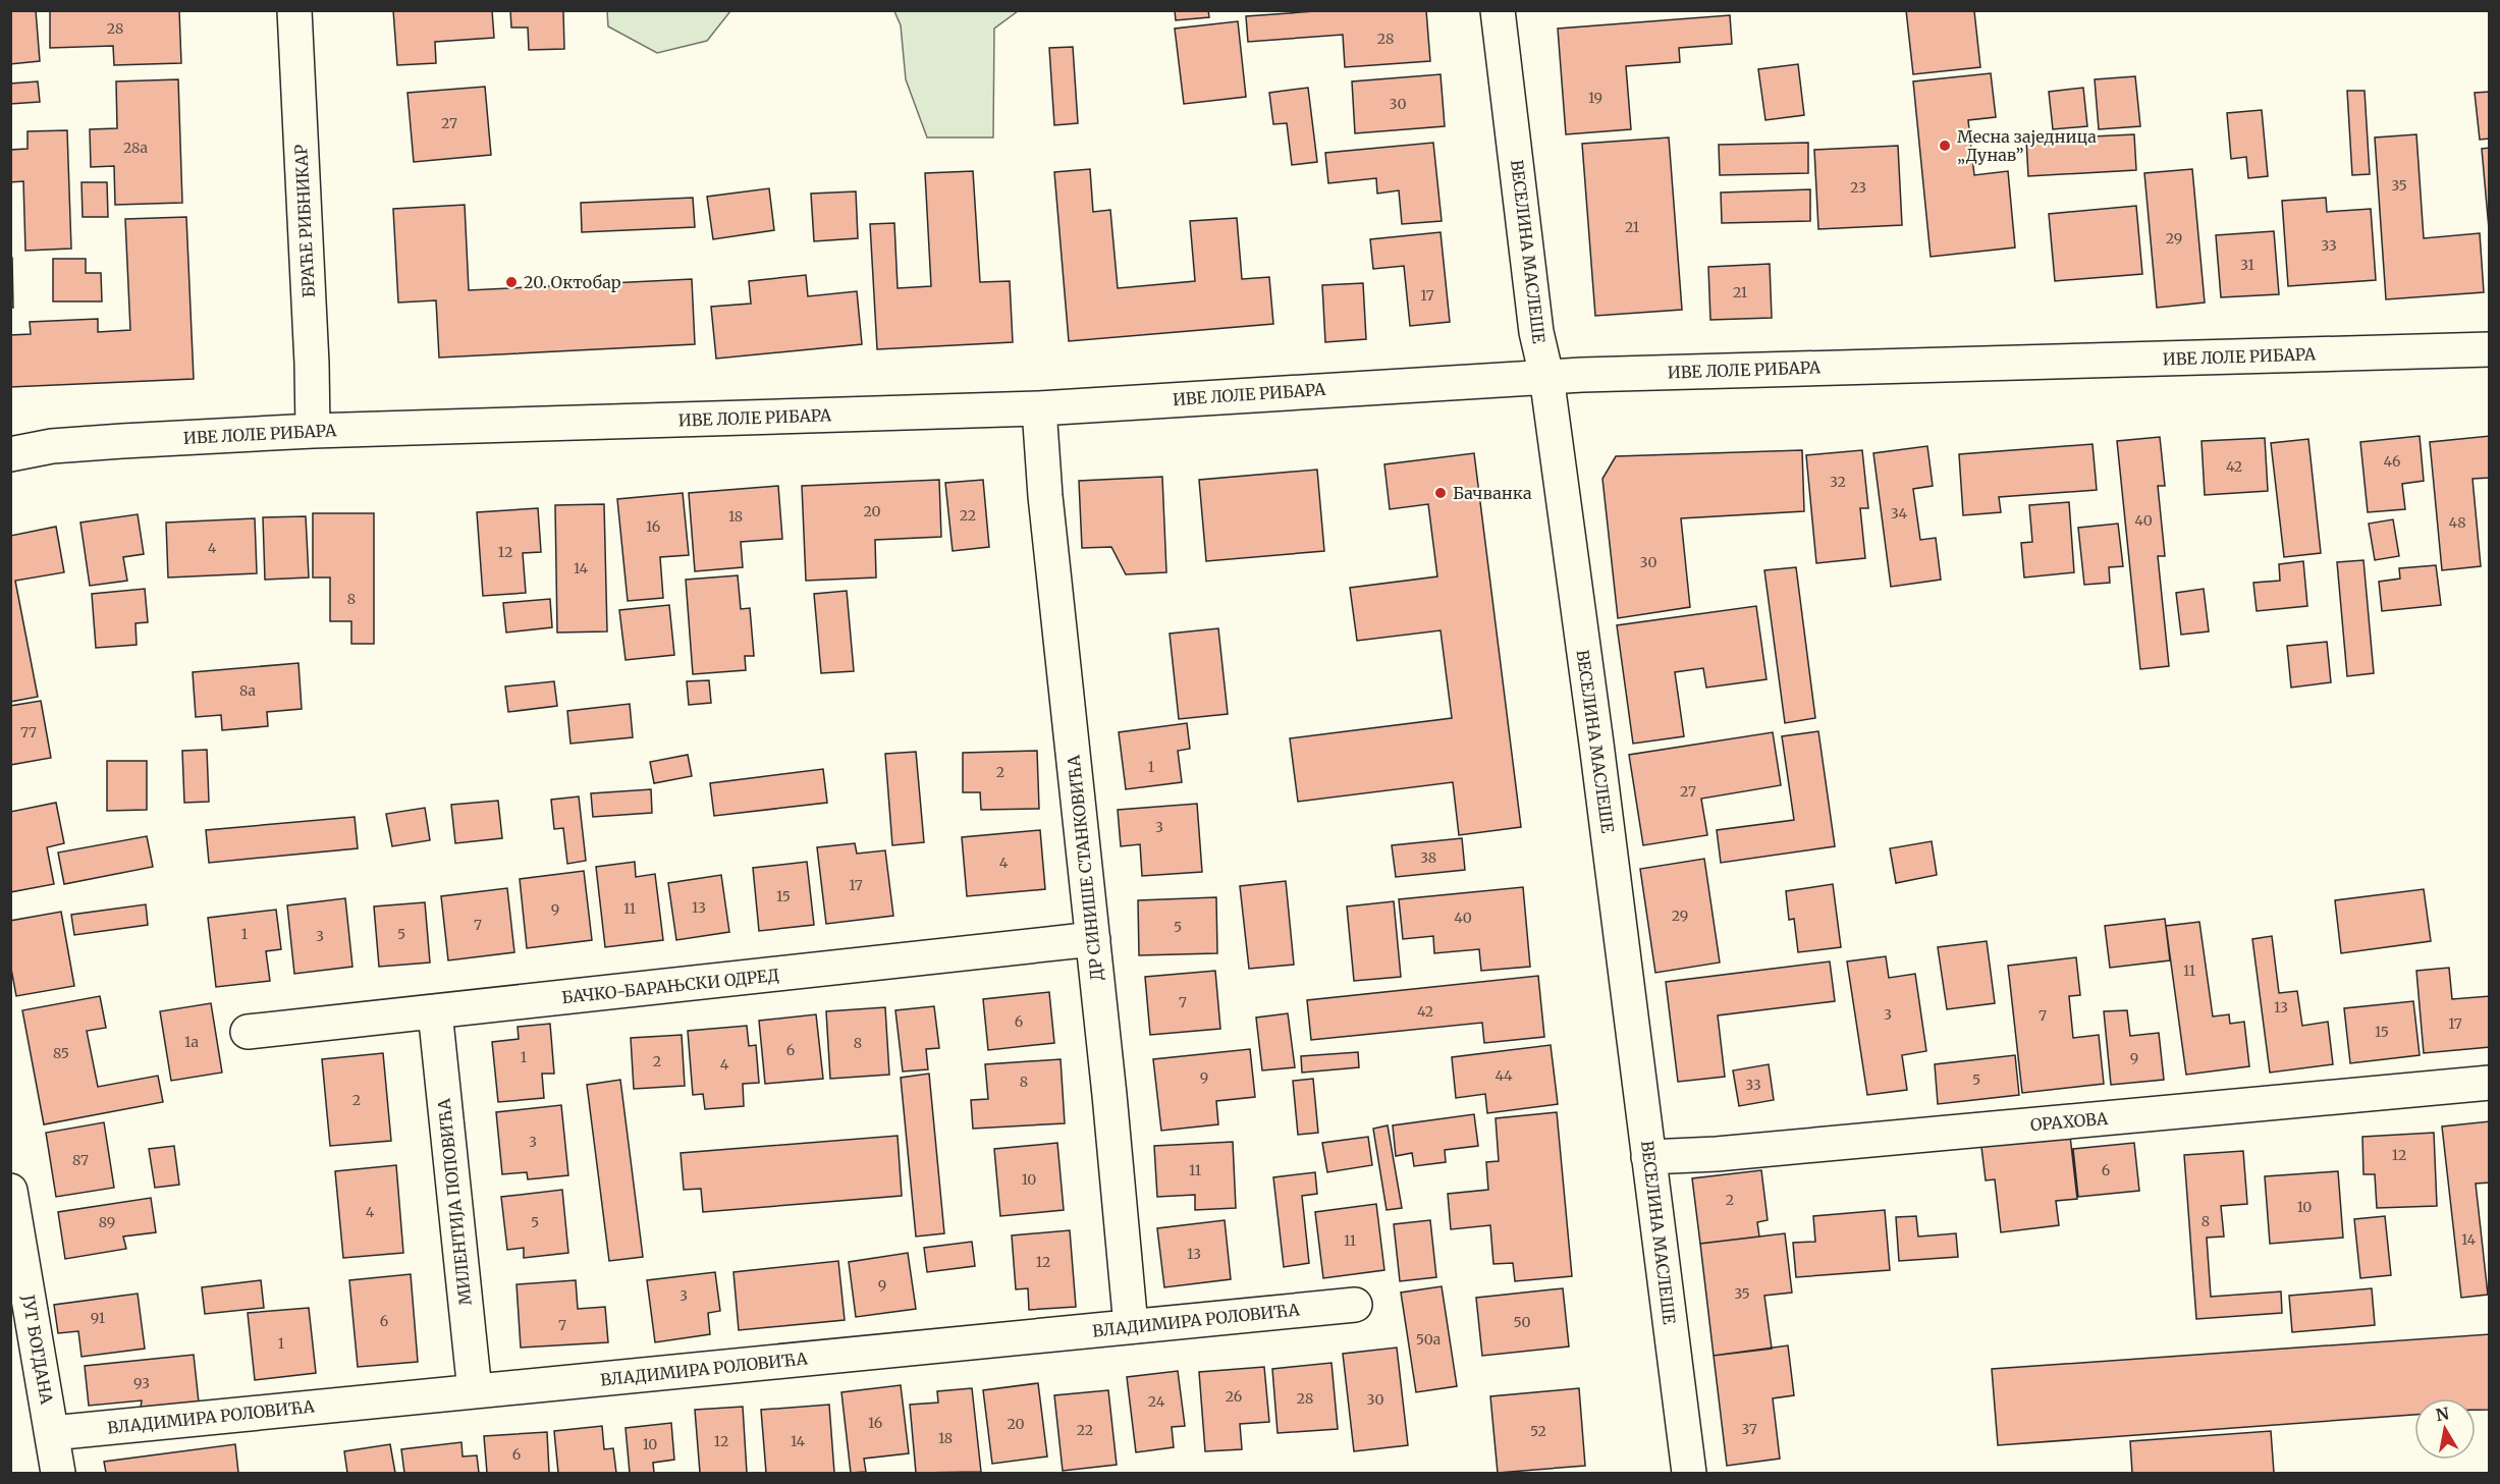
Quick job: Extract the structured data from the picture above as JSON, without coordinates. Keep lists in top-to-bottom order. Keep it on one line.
{"streets":{"street":["БРАЋЕ РИБНИКАР","ВЕСЕЛИНА МАСЛЕШЕ","ИВЕ ЛОЛЕ РИБАРА","ДР СИНИШЕ СТАНКОВИЋА","БАЧКО-БАРАЊСКИ ОДРЕД","ОРАХОВА","МИЛЕНТИЈА ПОПОВИЋА","ВЛАДИМИРА РОЛОВИЋА","ЈУГ БОГДАНА"]},"crossings":[["БРАЋЕ РИБНИКАР","ИВЕ ЛОЛЕ РИБАРА"],["ВЕСЕЛИНА МАСЛЕШЕ","ИВЕ ЛОЛЕ РИБАРА"],["ВЕСЕЛИНА МАСЛЕШЕ","ОРАХОВА"],["ИВЕ ЛОЛЕ РИБАРА","ДР СИНИШЕ СТАНКОВИЋА"],["ДР СИНИШЕ СТАНКОВИЋА","БАЧКО-БАРАЊСКИ ОДРЕД"],["ДР СИНИШЕ СТАНКОВИЋА","ВЛАДИМИРА РОЛОВИЋА"],["БАЧКО-БАРАЊСКИ ОДРЕД","МИЛЕНТИЈА ПОПОВИЋА"],["МИЛЕНТИЈА ПОПОВИЋА","ВЛАДИМИРА РОЛОВИЋА"],["ВЛАДИМИРА РОЛОВИЋА","ЈУГ БОГДАНА"]],"places":["Месна заједница „Дунав”","20. Октобар","Бачванка"],"house_numbers":["28","28","19","30","27","28a","35","23","21","29","33","31","21","17","46","42","32","20","34","22","18","40","48","16","4","12","30","14","8","8a","77","1","2","27","3","38","4","17","15","13","11","9","29","40","7","5","1","5","3","11","7","13","42","3","7","6","17","15","1a","8","6","85","1","9","2","4","44","9","5","8","33","2","3","12","87","11","6","10","2","10","4","8","89","5","14","11","13","12","9","35","3","91","6","50","7","50a","1","93","26","28","30","24","16","20","37","22","52","18","12","14","10","6"],"north":"top"}
